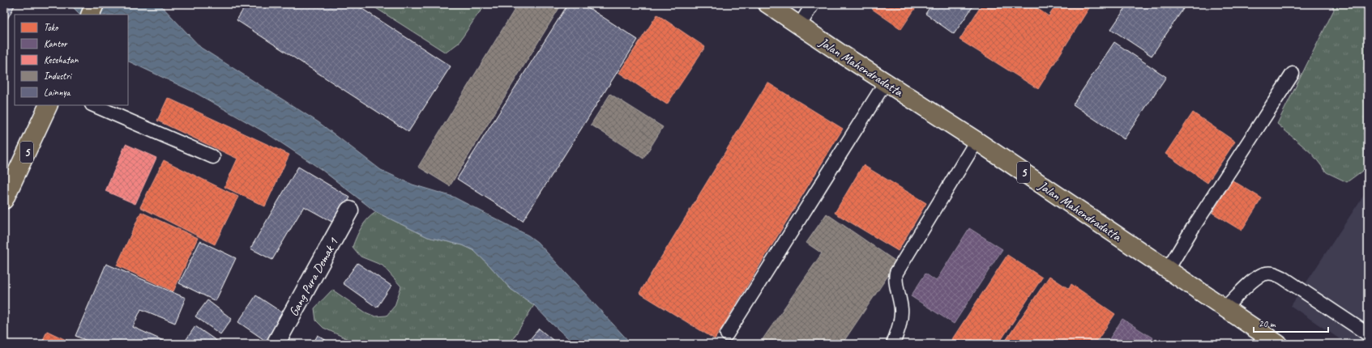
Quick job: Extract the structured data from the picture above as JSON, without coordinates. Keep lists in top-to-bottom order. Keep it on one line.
{"streets":{"highway":["Jalan Mahendradatta","5"],"street":["Gang Pura Demak 1"]},"legend":["Toko","Kantor","Kesehatan","Industri","Lainnya"],"scale_bar":"20 m"}
